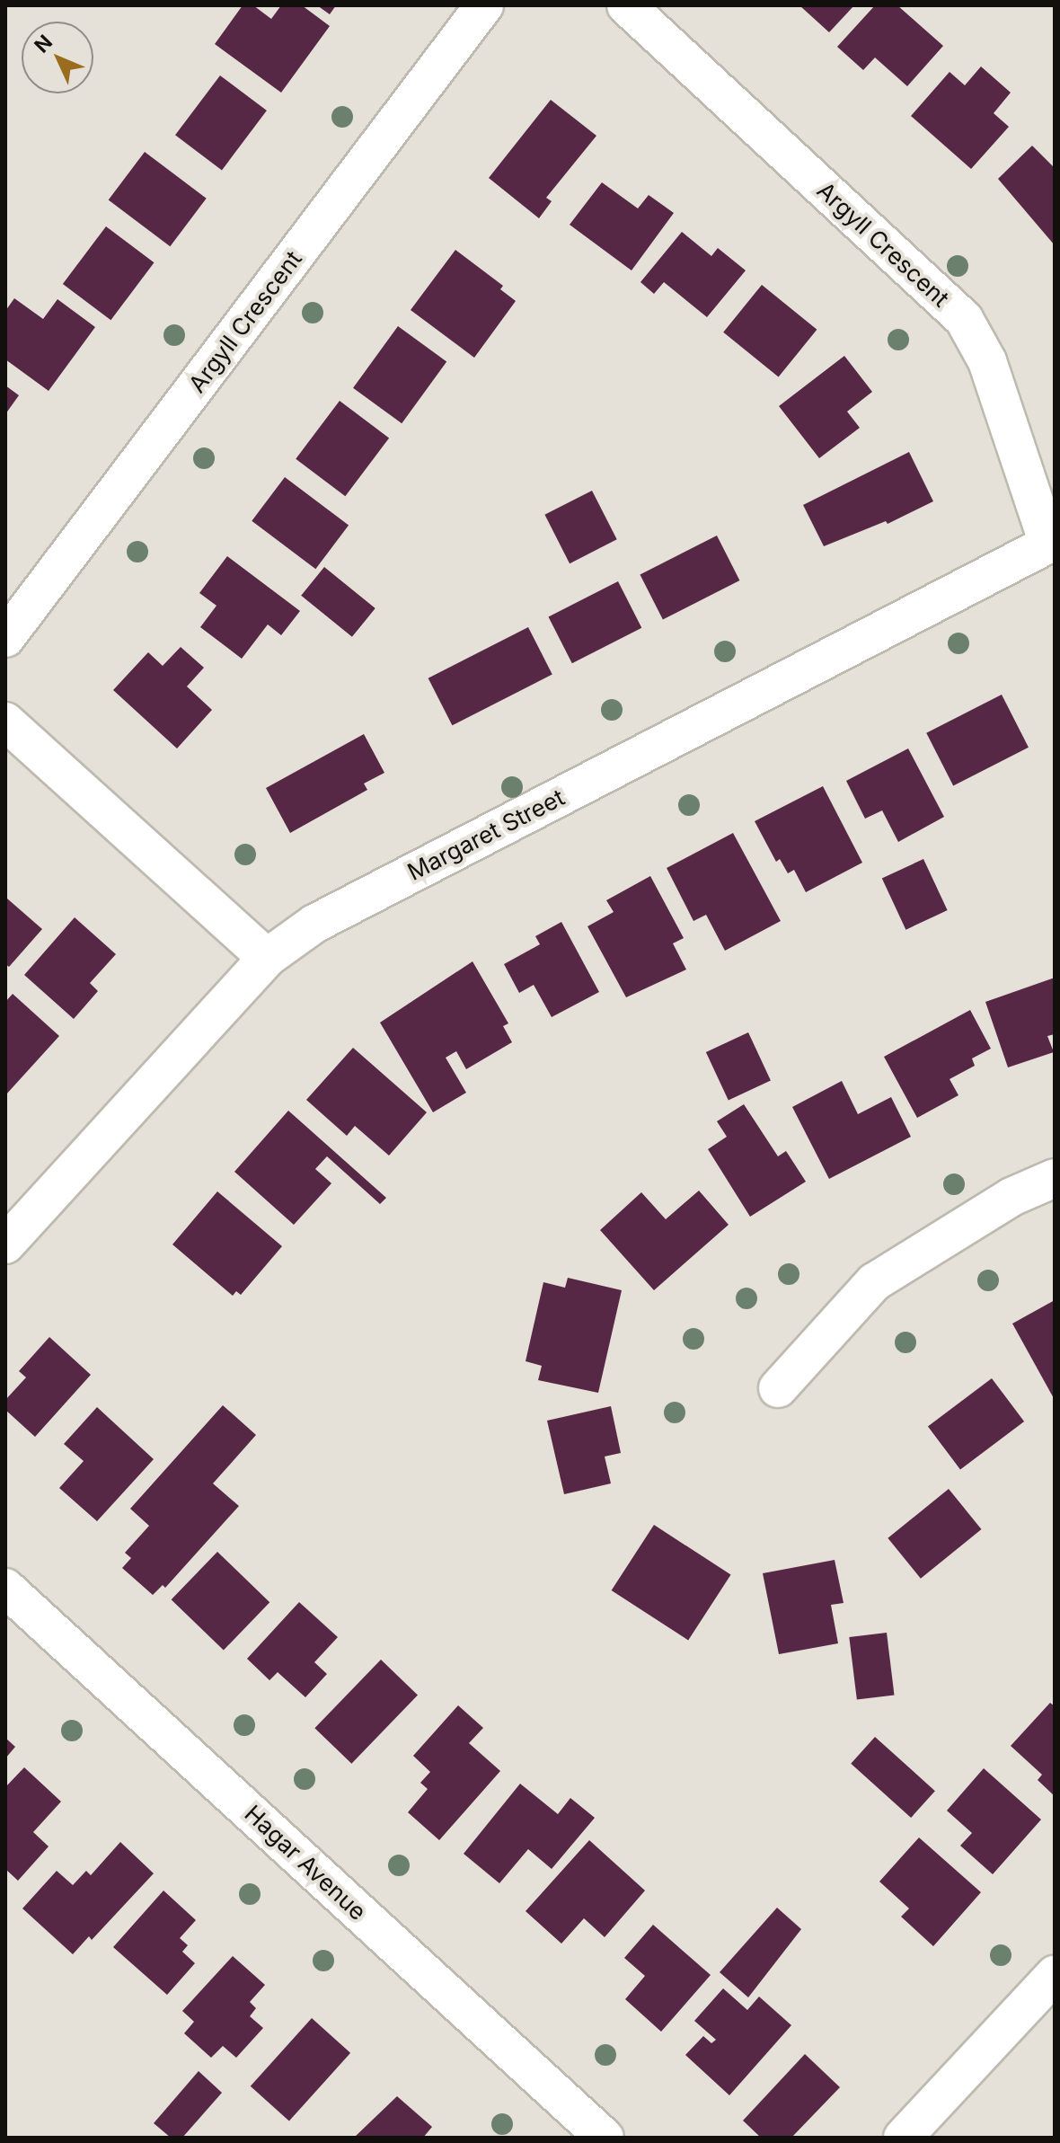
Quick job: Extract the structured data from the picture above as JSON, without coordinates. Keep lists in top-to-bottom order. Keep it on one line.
{"streets":{"street":["Argyll Crescent","Margaret Street","Hagar Avenue"]},"crossings":[["Argyll Crescent","Margaret Street"]],"north":"top left"}
